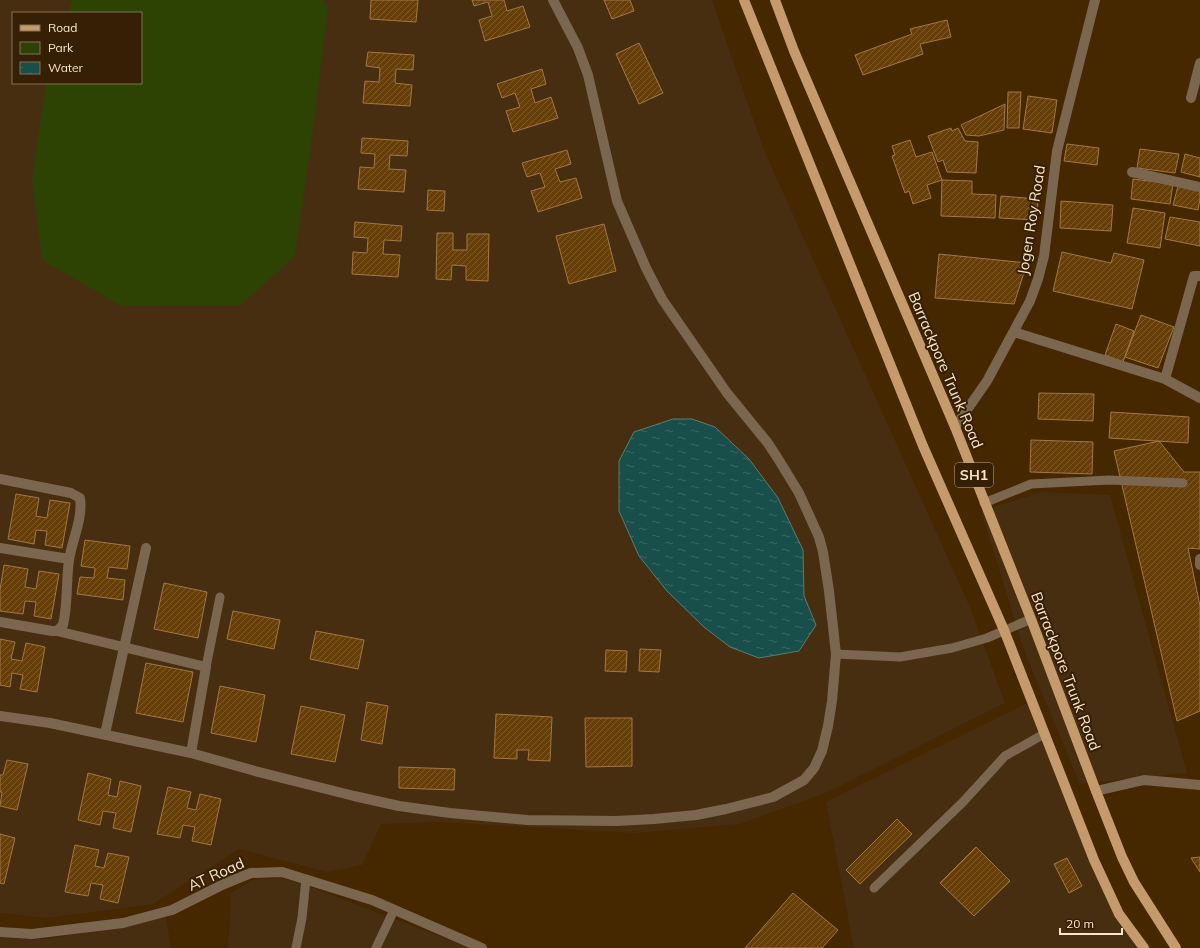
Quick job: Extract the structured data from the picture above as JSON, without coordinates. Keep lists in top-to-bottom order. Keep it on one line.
{"streets":{"main road":["Barrackpore Trunk Road","SH1"],"street":["Jogen Roy Road","AT Road"]},"crossings":[["Jogen Roy Road","Barrackpore Trunk Road"]],"legend":["Road","Park","Water"],"scale_bar":"20 m"}
